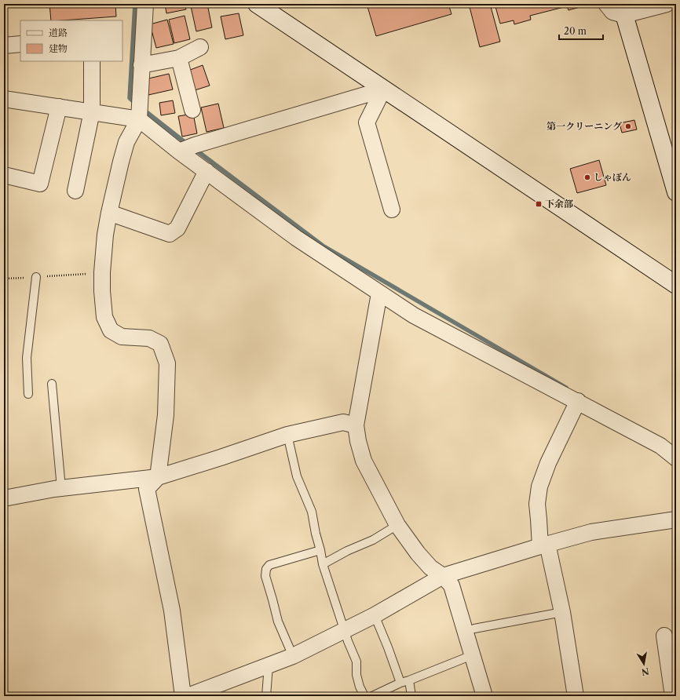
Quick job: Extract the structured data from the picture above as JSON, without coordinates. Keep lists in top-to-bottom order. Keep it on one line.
{"places":{"other":["第一クリーニング","しゃぼん"],"transit":["下余部"]},"legend":["道路","建物"],"scale_bar":"20 m","north":"bottom"}
